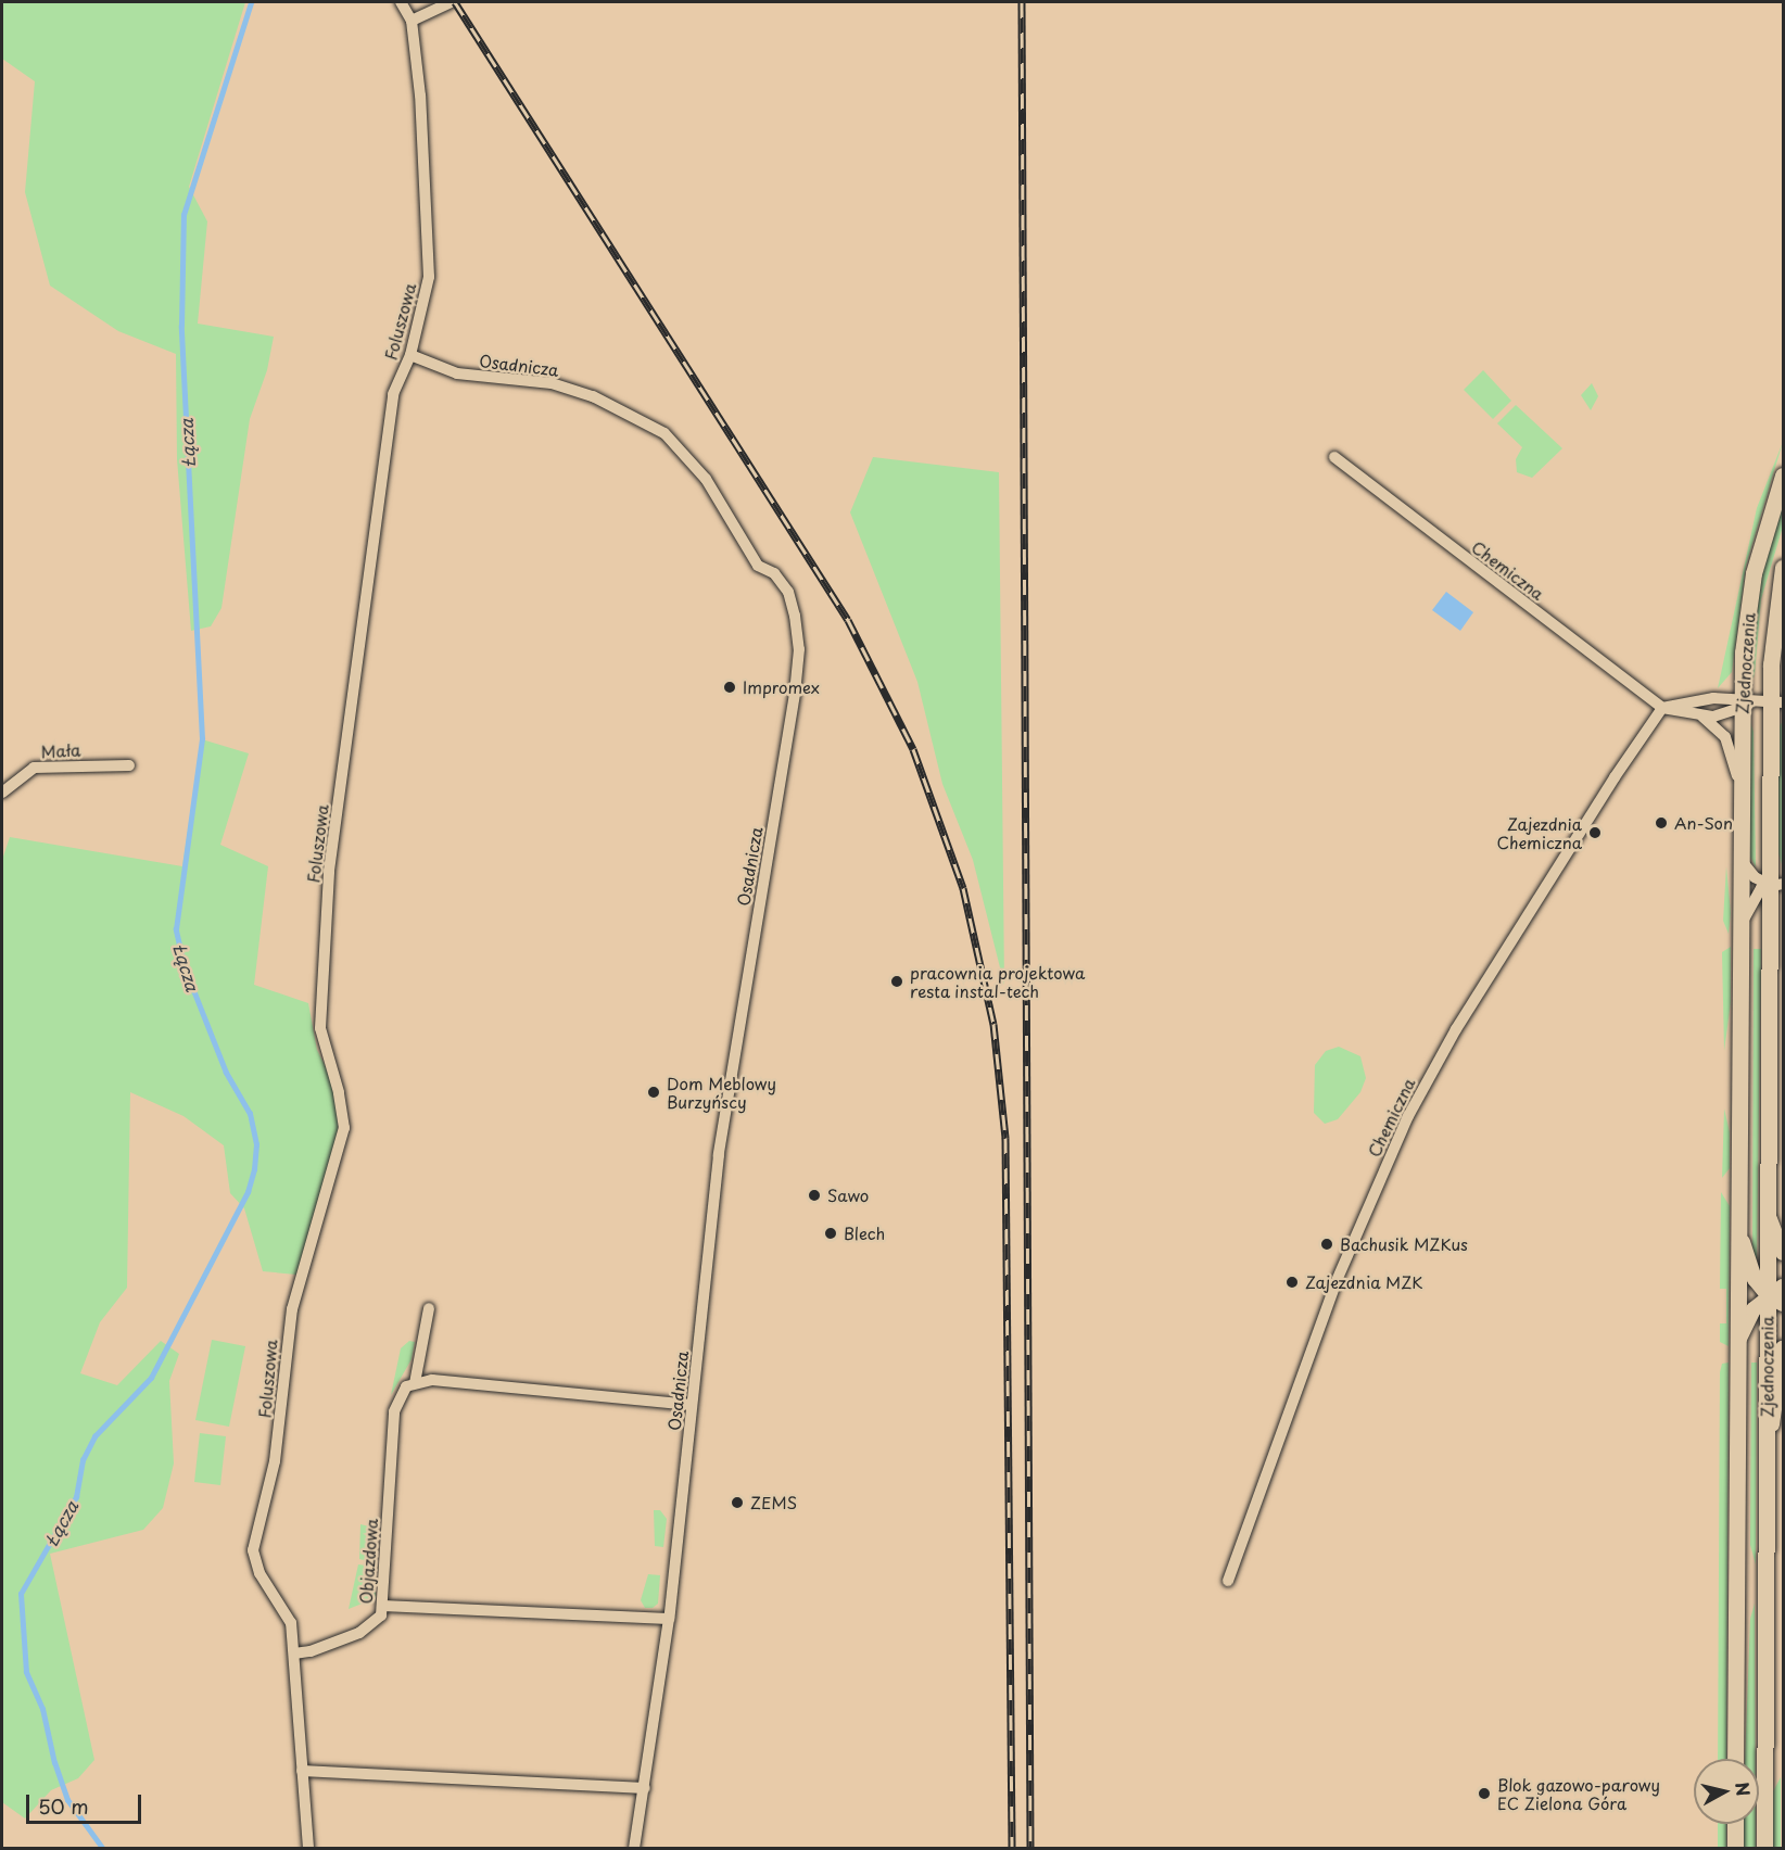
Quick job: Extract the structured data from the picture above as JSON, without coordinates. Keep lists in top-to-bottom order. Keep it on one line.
{"streets":{"main road":["Zjednoczenia"],"street":["Foluszowa","Osadnicza","Chemiczna","Mała","Objazdowa"]},"crossings":[["Foluszowa","Osadnicza"],["Foluszowa","Objazdowa"],["Chemiczna","Zjednoczenia"]],"water":["Łącza"],"places":["Impromex","An-Son","Zajezdnia Chemiczna","pracownia projektowa resta instal-tech","Dom Meblowy Burzyńscy","Sawo","Blech","Bachusik MZKus","Zajezdnia MZK","ZEMS","Blok gazowo-parowy EC Zielona Góra"],"scale_bar":"50 m","north":"right"}
